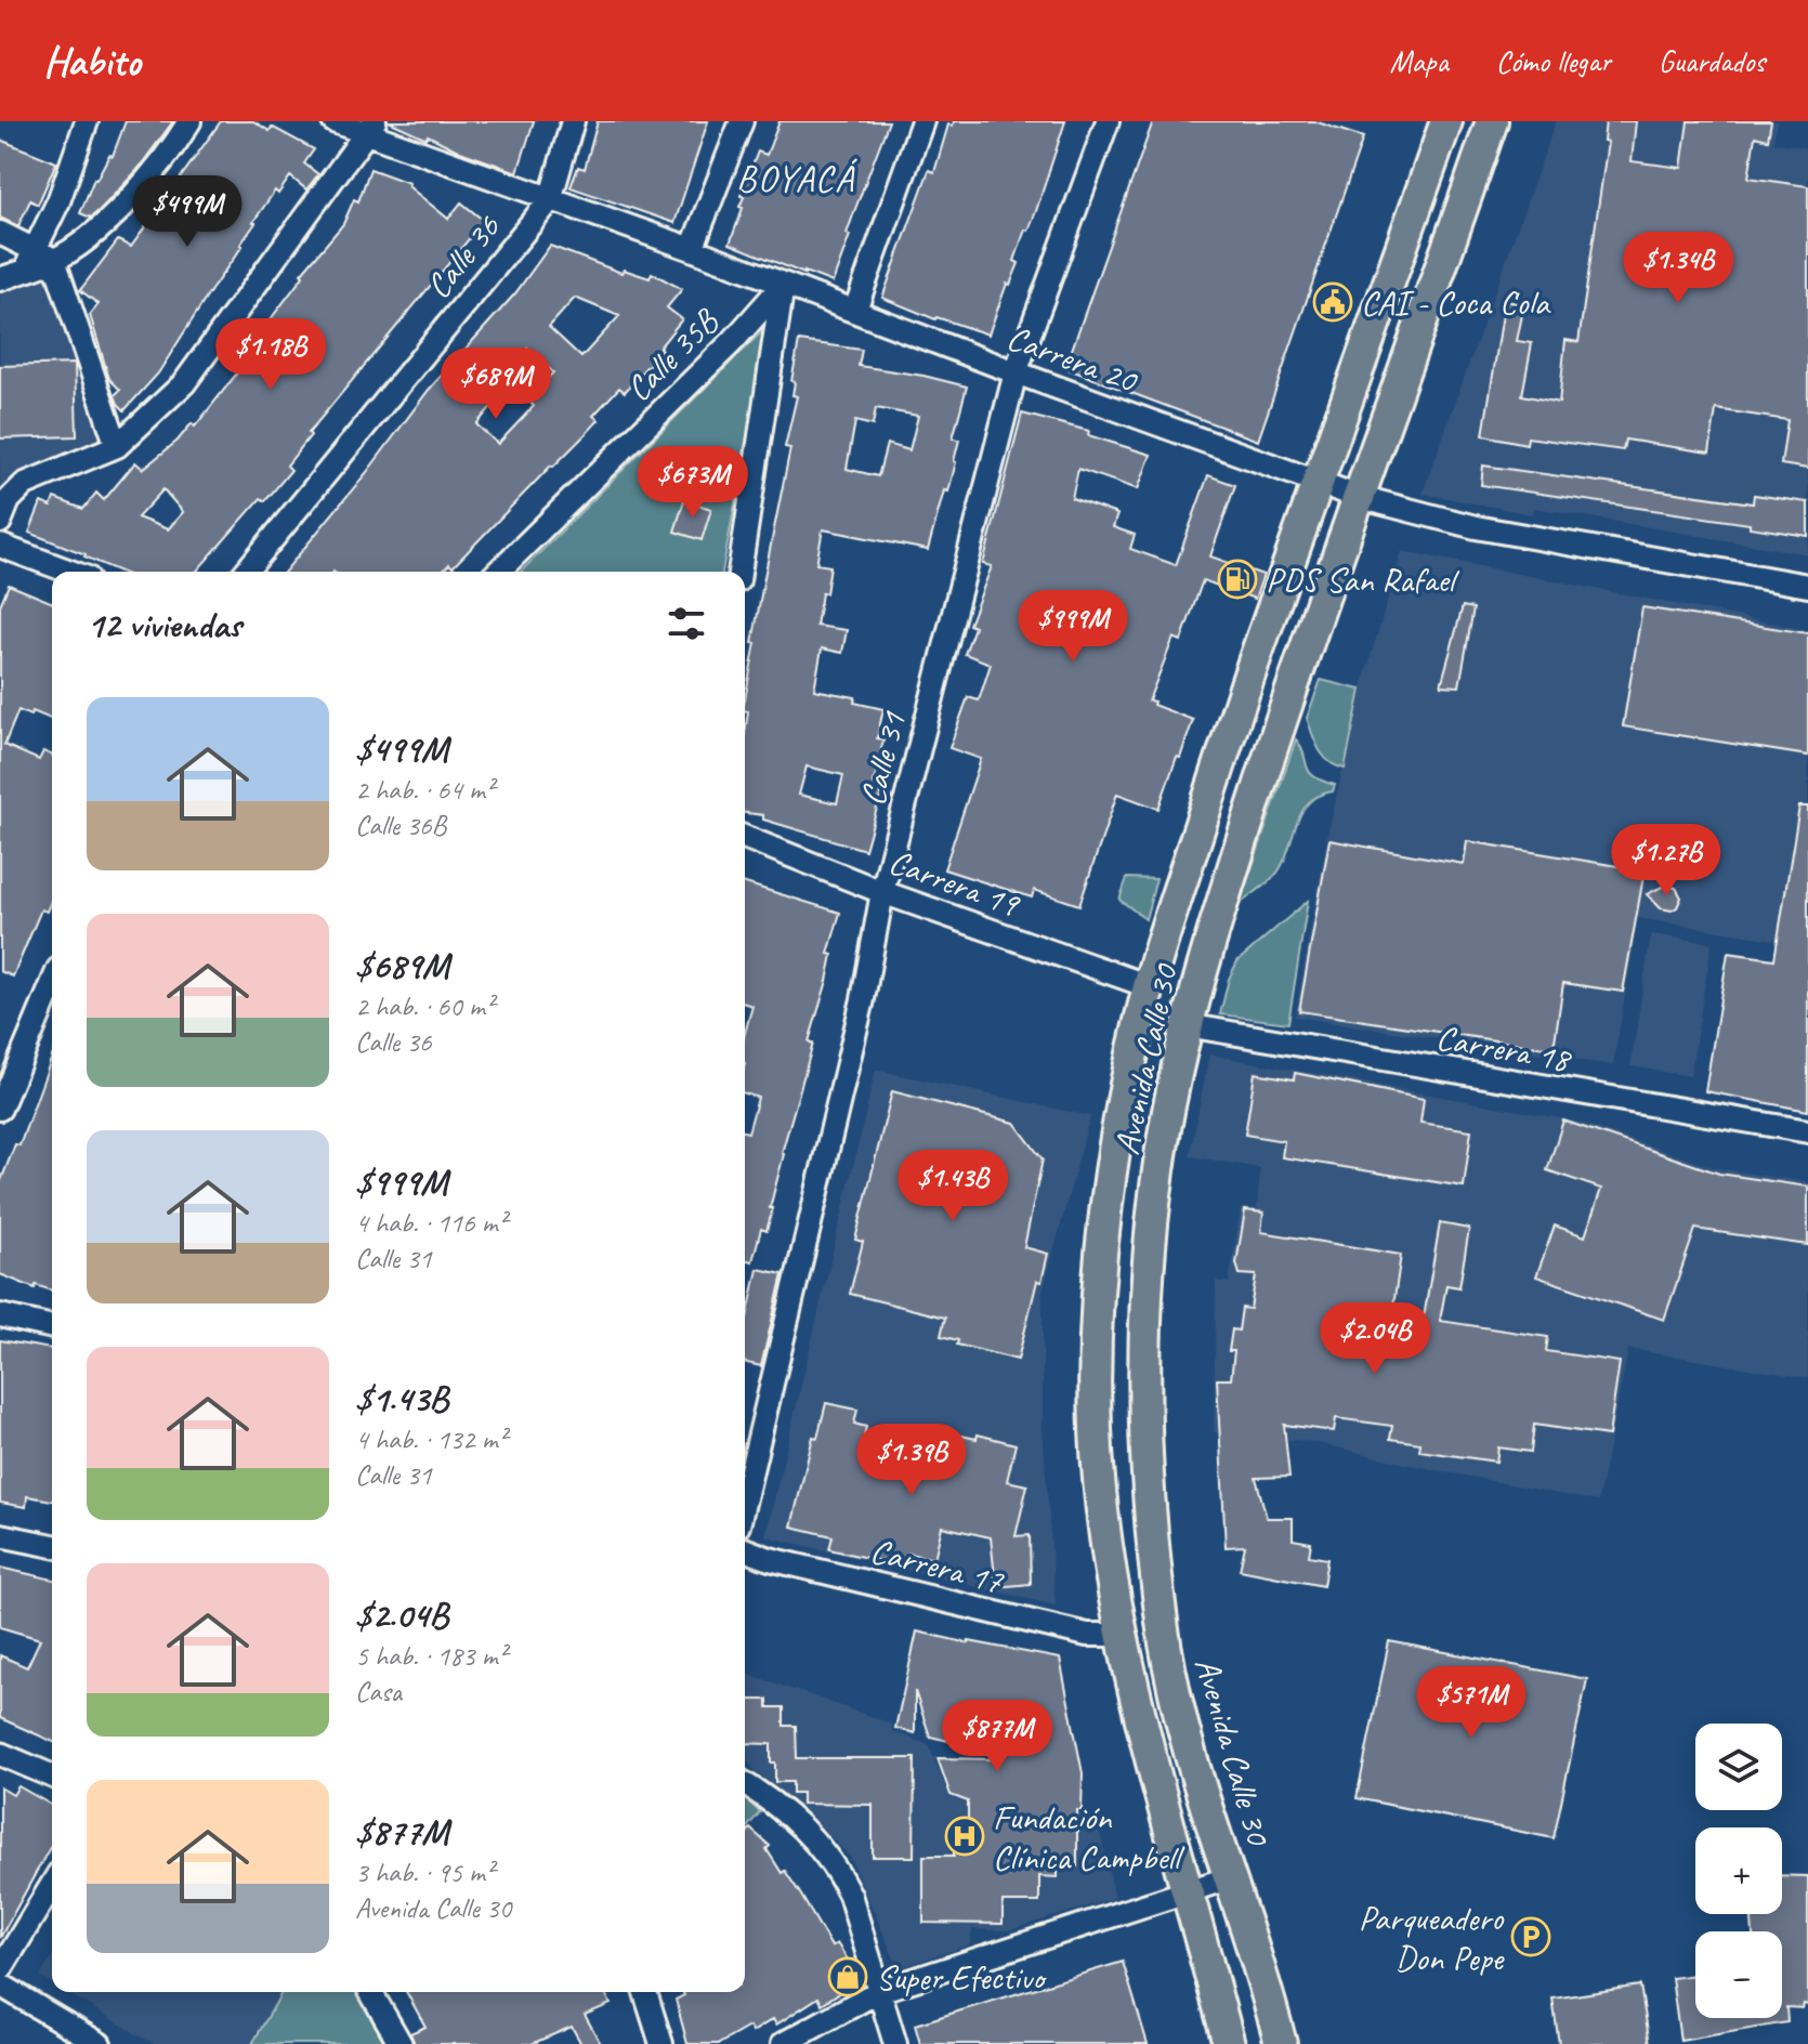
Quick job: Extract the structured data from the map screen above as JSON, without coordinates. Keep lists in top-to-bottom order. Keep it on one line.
{"streets":{"highway":["Avenida Calle 30"],"street":["Calle 36","Calle 35B","Carrera 20","Calle 31","Carrera 19","Carrera 18","Carrera 17"]},"crossings":[["Calle 36","Carrera 20"],["Calle 35B","Carrera 20"],["Carrera 20","Calle 31"],["Carrera 20","Avenida Calle 30"],["Calle 31","Carrera 19"],["Carrera 19","Avenida Calle 30"],["Carrera 18","Avenida Calle 30"],["Avenida Calle 30","Carrera 17"]],"districts":["BOYACÁ"],"places":{"public building":["CAI - Coca Cola"],"fuel station":["PDS San Rafael"],"hospital":["Fundación Clínica Campbell"],"parking":["Parqueadero Don Pepe"],"shop":["Super Efectivo"]},"page":{"header":"Habito","nav":["Mapa","Cómo llegar","Guardados"],"price":["$499M","$1.34B","$1.18B","$689M","$673M","$999M","$1.27B","$1.43B","$2.04B","$1.39B","$571M","$877M"],"heading":"12 viviendas","list":[{"name":"$499M","note":"2 hab. · 64 m² · Calle 36B"},{"name":"$689M","note":"2 hab. · 60 m² · Calle 36"},{"name":"$999M","note":"4 hab. · 116 m² · Calle 31"},{"name":"$1.43B","note":"4 hab. · 132 m² · Calle 31"},{"name":"$2.04B","note":"5 hab. · 183 m² · Casa"},{"name":"$877M","note":"3 hab. · 95 m² · Avenida Calle 30"}],"map_buttons":["+","−"]}}
